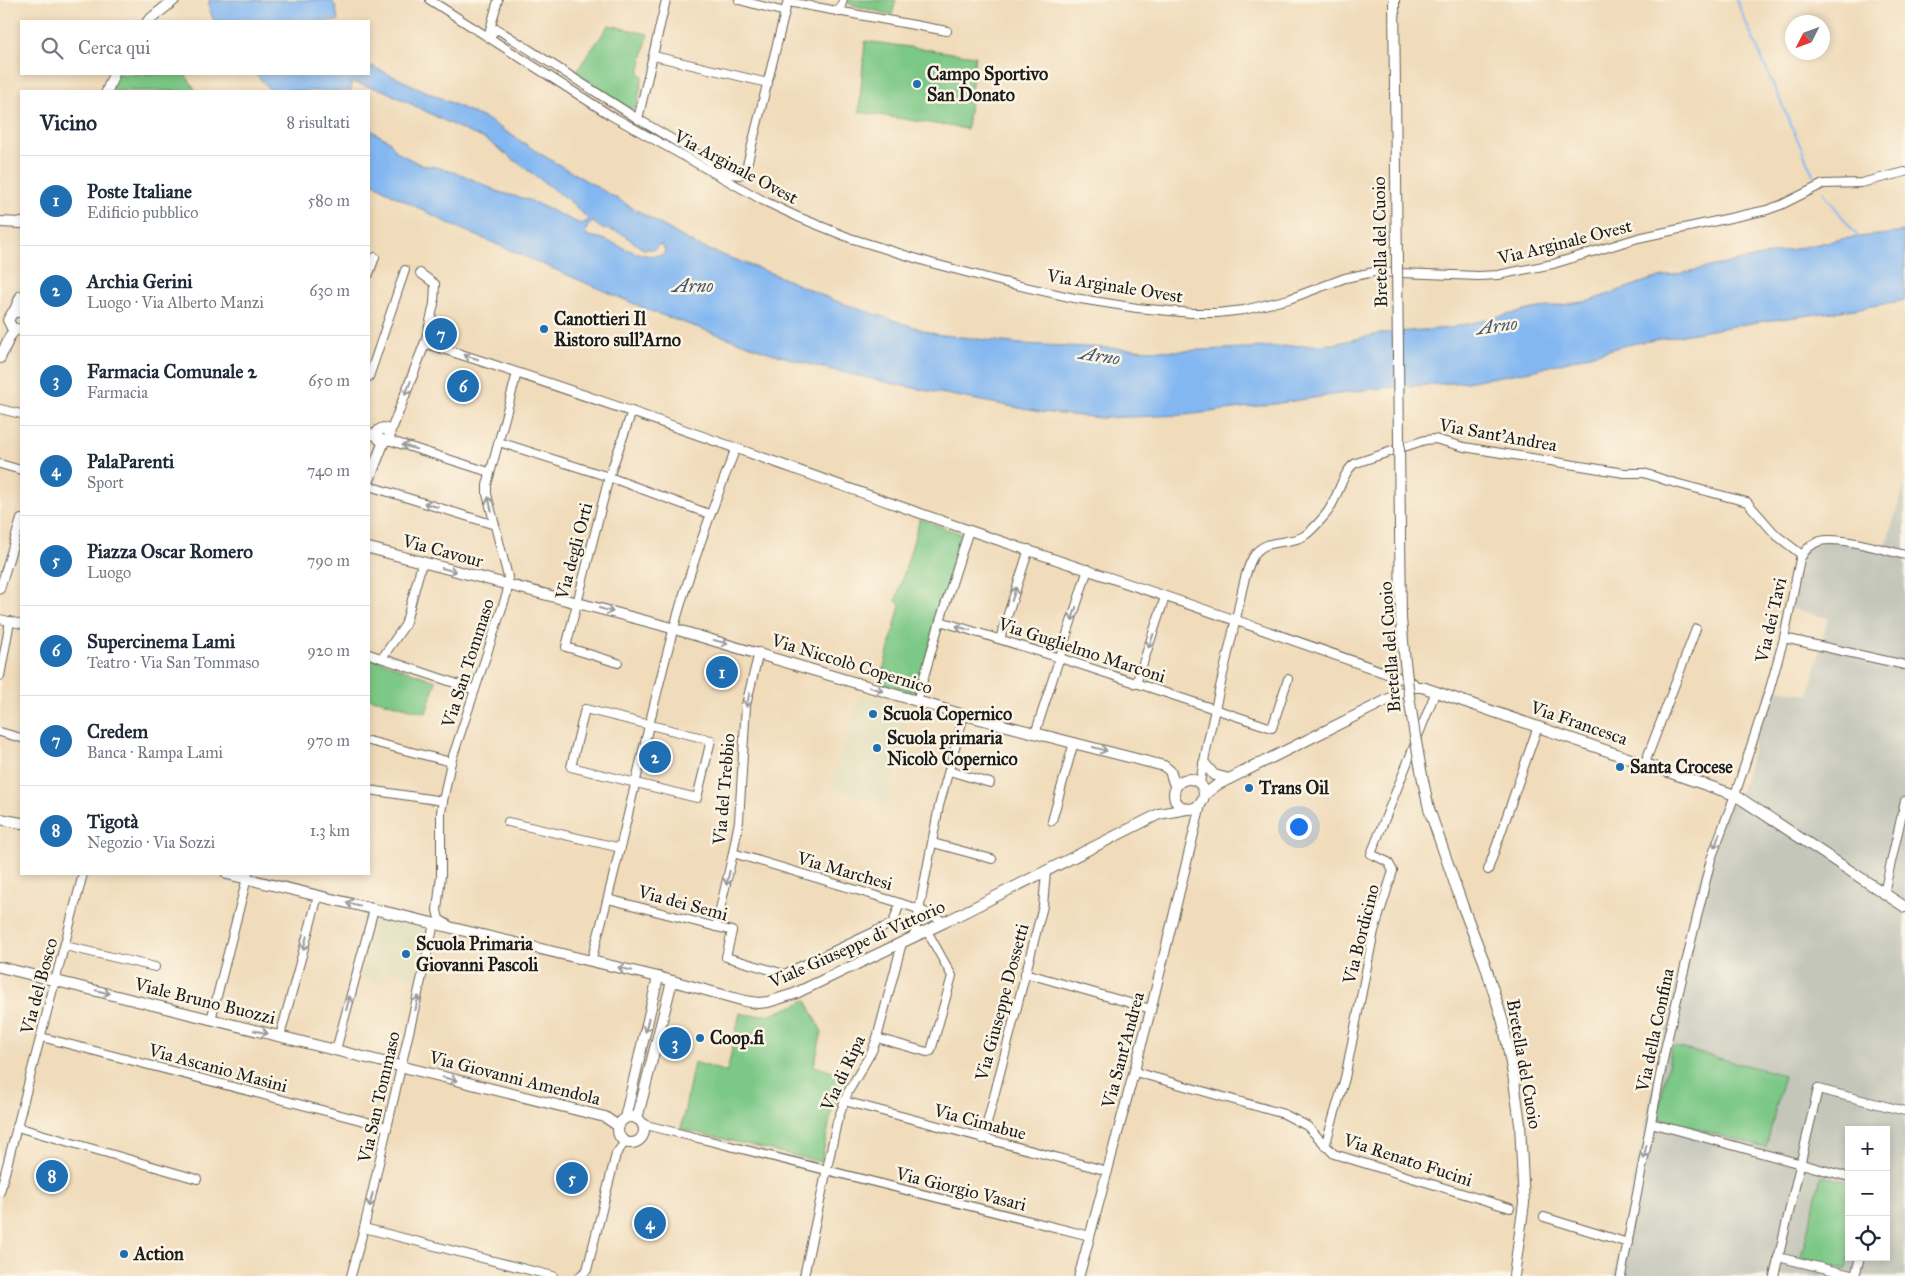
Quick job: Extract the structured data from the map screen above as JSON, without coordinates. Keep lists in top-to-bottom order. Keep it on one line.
{"streets":{"main road":["Bretella del Cuoio","Via Cavour","Via Niccolò Copernico","Via Francesca","Viale Giuseppe di Vittorio","Viale Bruno Buozzi","Via Giovanni Amendola"],"street":["Via Arginale Ovest","Via Sant'Andrea","Via degli Orti","Via dei Tavi","Via Guglielmo Marconi","Via San Tommaso","Via del Trebbio","Via Marchesi","Via dei Semi","Via Bordicino","Via del Bosco","Via Giuseppe Dossetti","Via della Confina","Via Ascanio Masini","Via di Ripa","Via Cimabue","Via Renato Fucini","Via Giorgio Vasari"]},"crossings":[["Via Sant'Andrea","Via dei Tavi"],["Via Sant'Andrea","Via Guglielmo Marconi"],["Via Sant'Andrea","Via Niccolò Copernico"],["Via Sant'Andrea","Viale Giuseppe di Vittorio"],["Via Sant'Andrea","Via Cimabue"],["Via Sant'Andrea","Via Renato Fucini"],["Via Sant'Andrea","Via Giorgio Vasari"],["Via Cavour","Via San Tommaso"],["Via Cavour","Via Niccolò Copernico"],["Via degli Orti","Via Niccolò Copernico"],["Via dei Tavi","Via Francesca"],["Via dei Tavi","Via della Confina"],["Via San Tommaso","Via Niccolò Copernico"],["Via San Tommaso","Viale Giuseppe di Vittorio"],["Via San Tommaso","Viale Bruno Buozzi"],["Via San Tommaso","Via Ascanio Masini"],["Via San Tommaso","Via Giovanni Amendola"],["Via Niccolò Copernico","Via del Trebbio"],["Via Niccolò Copernico","Viale Giuseppe di Vittorio"],["Via Francesca","Via Bordicino"],["Via Francesca","Via della Confina"],["Via del Trebbio","Via Marchesi"],["Via del Trebbio","Via dei Semi"],["Via Marchesi","Via dei Semi"],["Via Marchesi","Viale Giuseppe di Vittorio"],["Via Bordicino","Via Renato Fucini"],["Viale Giuseppe di Vittorio","Via Giuseppe Dossetti"],["Viale Giuseppe di Vittorio","Via di Ripa"],["Via del Bosco","Viale Bruno Buozzi"],["Via del Bosco","Via Ascanio Masini"],["Viale Bruno Buozzi","Via Giovanni Amendola"],["Via Giuseppe Dossetti","Via Cimabue"],["Via di Ripa","Via Cimabue"],["Via di Ripa","Via Giorgio Vasari"],["Via Giovanni Amendola","Via Giorgio Vasari"]],"one_way":["Via Cavour","Via Niccolò Copernico","Via del Trebbio","Viale Bruno Buozzi","Via della Confina","Via Giovanni Amendola"],"water":["Arno"],"places":["Campo Sportivo San Donato","Canottieri Il Ristoro sull'Arno","Scuola Copernico","Scuola primaria Nicolò Copernico","Santa Crocese","Trans Oil","Scuola Primaria Giovanni Pascoli","Coop.fi","Action"],"north":"bottom left","page":{"search":"Cerca qui","heading":["Vicino","8 risultati"],"list":[{"mark":"1","name":"Poste Italiane","note":"Edificio pubblico","value":"580 m"},{"mark":"2","name":"Archia Gerini","note":"Luogo · Via Alberto Manzi","value":"630 m"},{"mark":"3","name":"Farmacia Comunale 2","note":"Farmacia","value":"650 m"},{"mark":"4","name":"PalaParenti","note":"Sport","value":"740 m"},{"mark":"5","name":"Piazza Oscar Romero","note":"Luogo","value":"790 m"},{"mark":"6","name":"Supercinema Lami","note":"Teatro · Via San Tommaso","value":"920 m"},{"mark":"7","name":"Credem","note":"Banca · Rampa Lami","value":"970 m"},{"mark":"8","name":"Tigotà","note":"Negozio · Via Sozzi","value":"1.3 km"}],"pins":["7","6","1","2","3","8","5","4"],"map_buttons":["+","−"]}}
